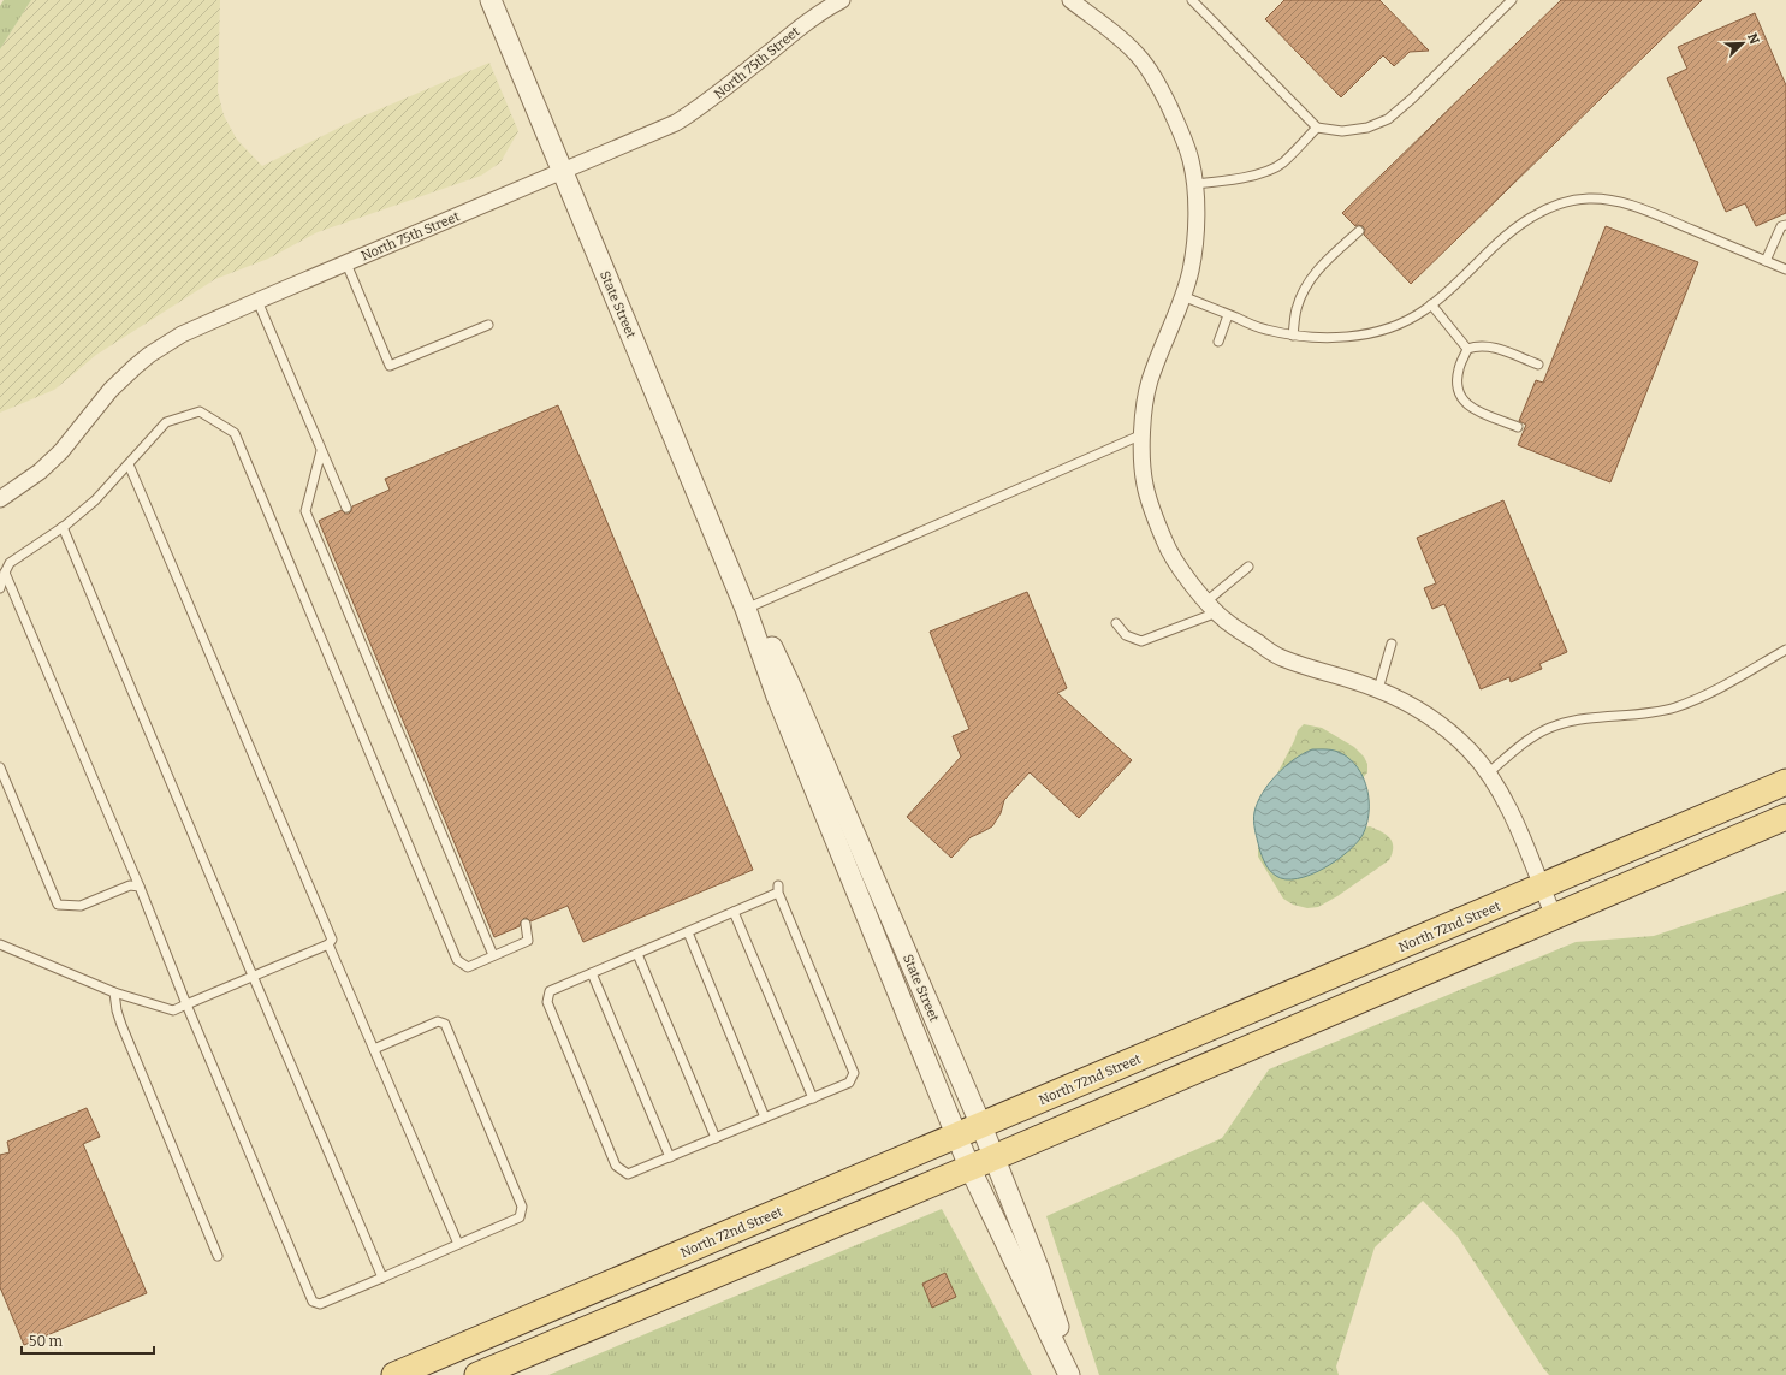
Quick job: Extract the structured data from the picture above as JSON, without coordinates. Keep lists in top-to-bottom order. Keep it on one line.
{"streets":{"main road":["North 72nd Street"],"street":["North 75th Street","State Street"]},"crossings":[["North 75th Street","State Street"],["State Street","North 72nd Street"]],"scale_bar":"50 m","north":"top right"}
